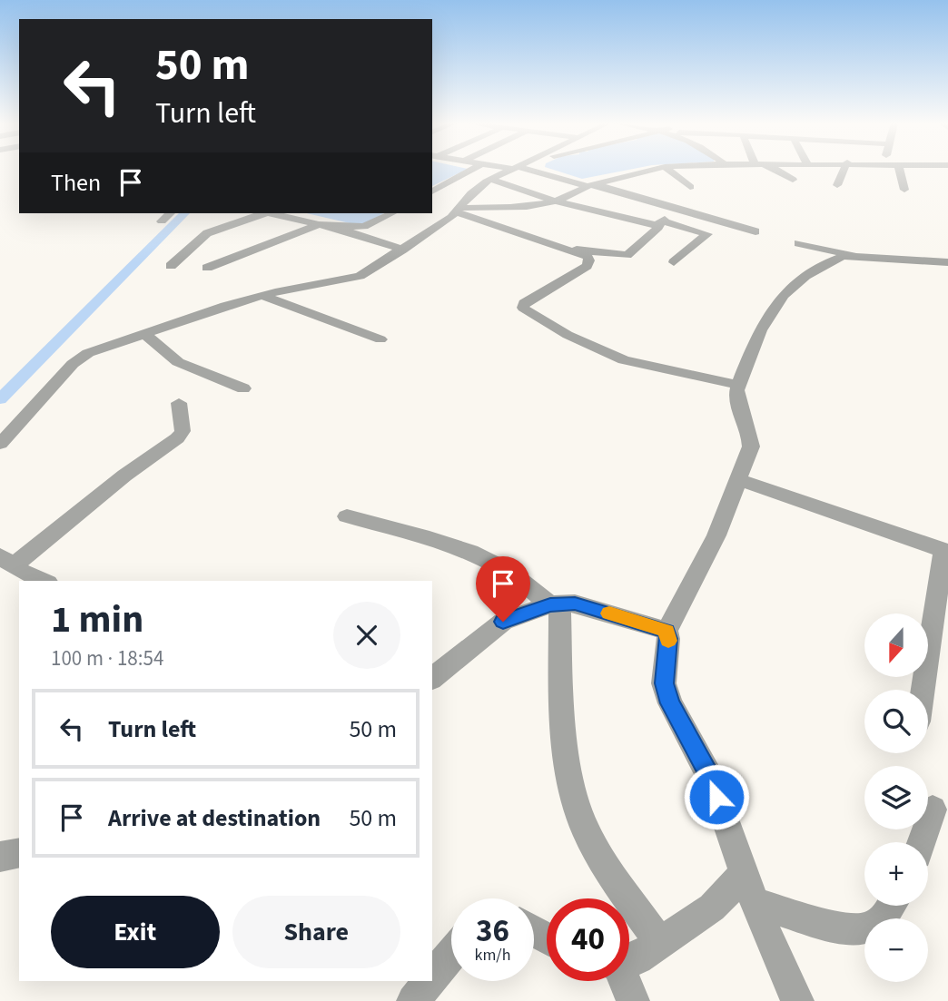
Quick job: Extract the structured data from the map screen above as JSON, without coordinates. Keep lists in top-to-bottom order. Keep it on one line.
{"north":"bottom","page":{"turn":["50 m","Turn left"],"then":"Then","heading":["1 min","100 m · 18:54"],"map_buttons":["+","−"],"list":[{"name":"Turn left","value":"50 m"},{"name":"Arrive at destination","value":"50 m"}],"buttons":["Exit","Share"],"speed":"36 km/h","limit":"40"}}
